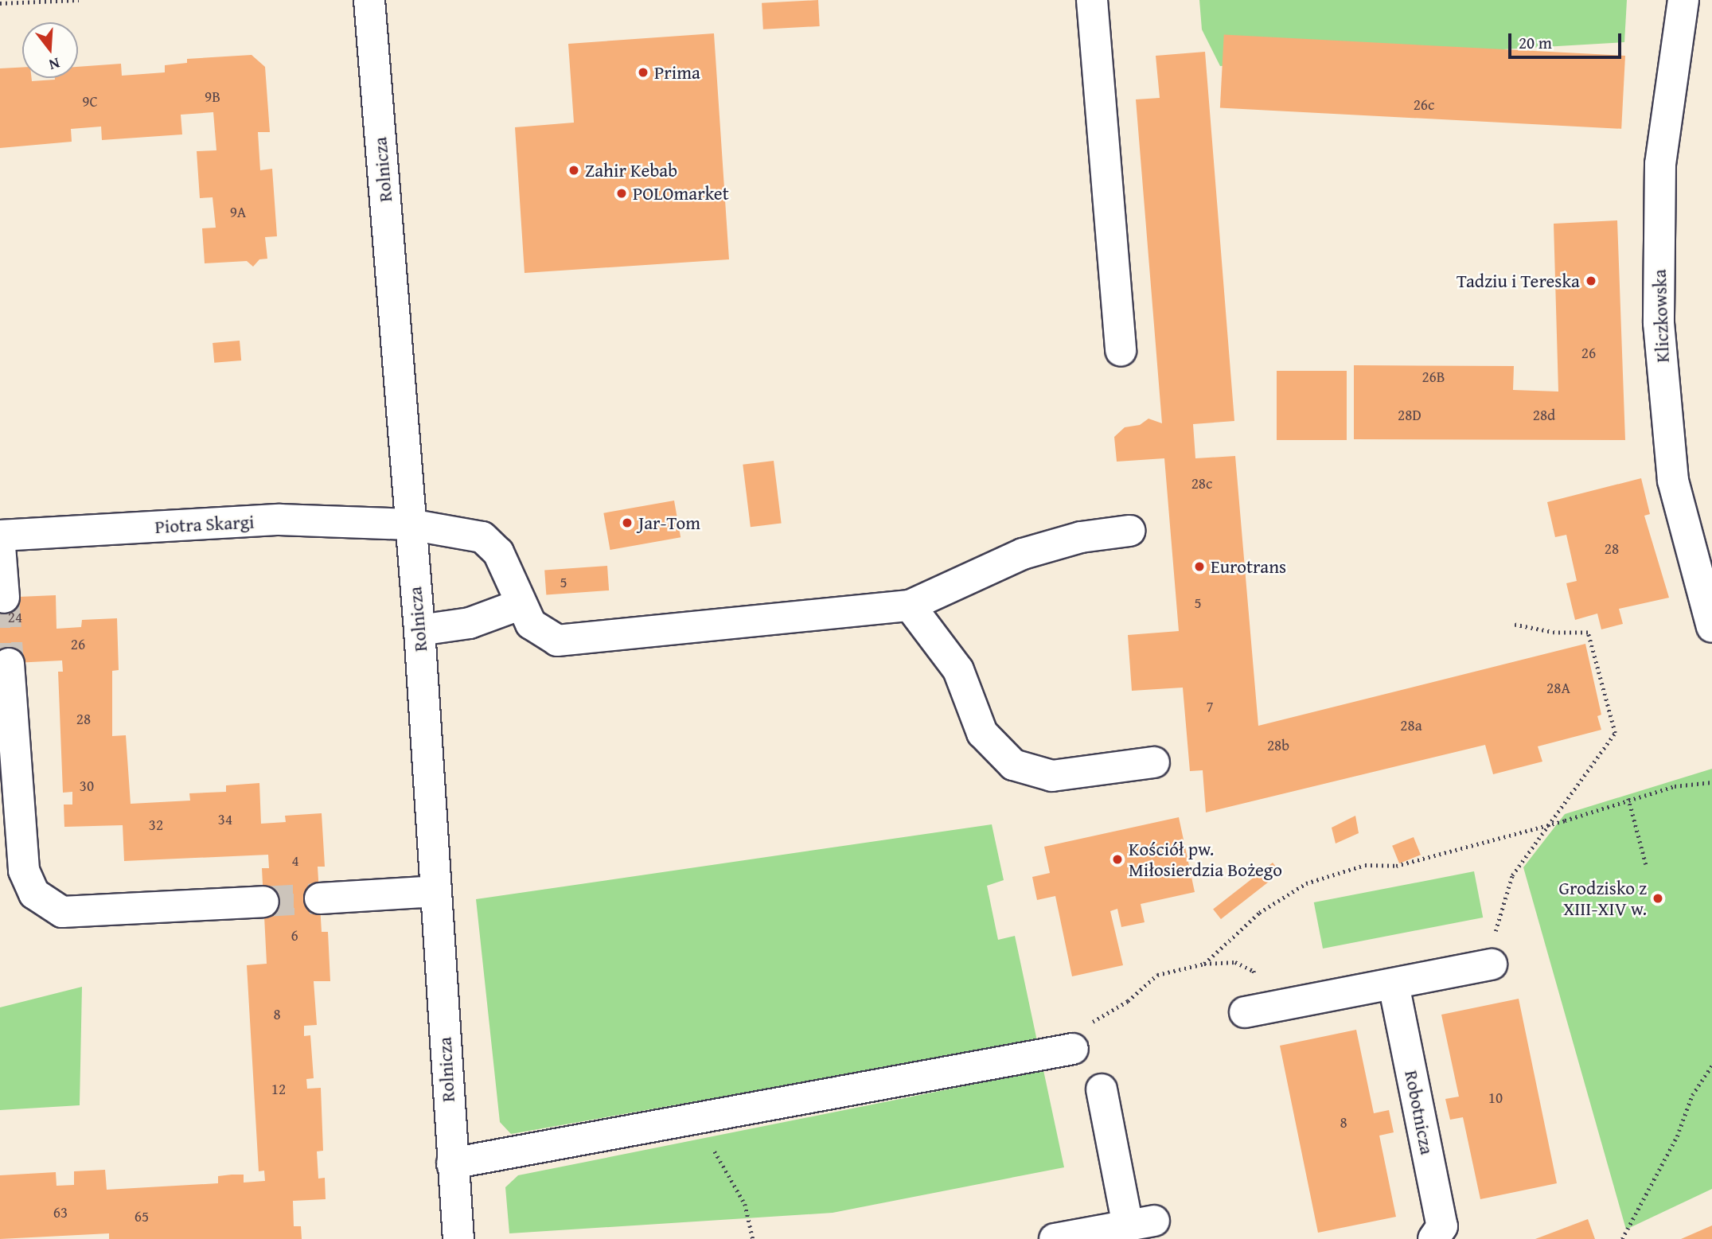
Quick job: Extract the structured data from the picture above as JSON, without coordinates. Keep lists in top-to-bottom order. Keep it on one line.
{"streets":{"street":["Rolnicza","Kliczkowska","Piotra Skargi","Robotnicza"]},"crossings":[["Rolnicza","Piotra Skargi"]],"places":["Prima","Zahir Kebab","POLOmarket","Tadziu i Tereska","Jar-Tom","Eurotrans","Kościół pw. Miłosierdzia Bożego","Grodzisko z XIII-XIV w."],"house_numbers":["9B","9C","26c","9A","26","26B","28D","28d","28c","28","5","5","24","26","28A","7","28","28a","28b","30","34","32","4","6","8","12","10","8","63","65"],"scale_bar":"20 m","north":"bottom"}
